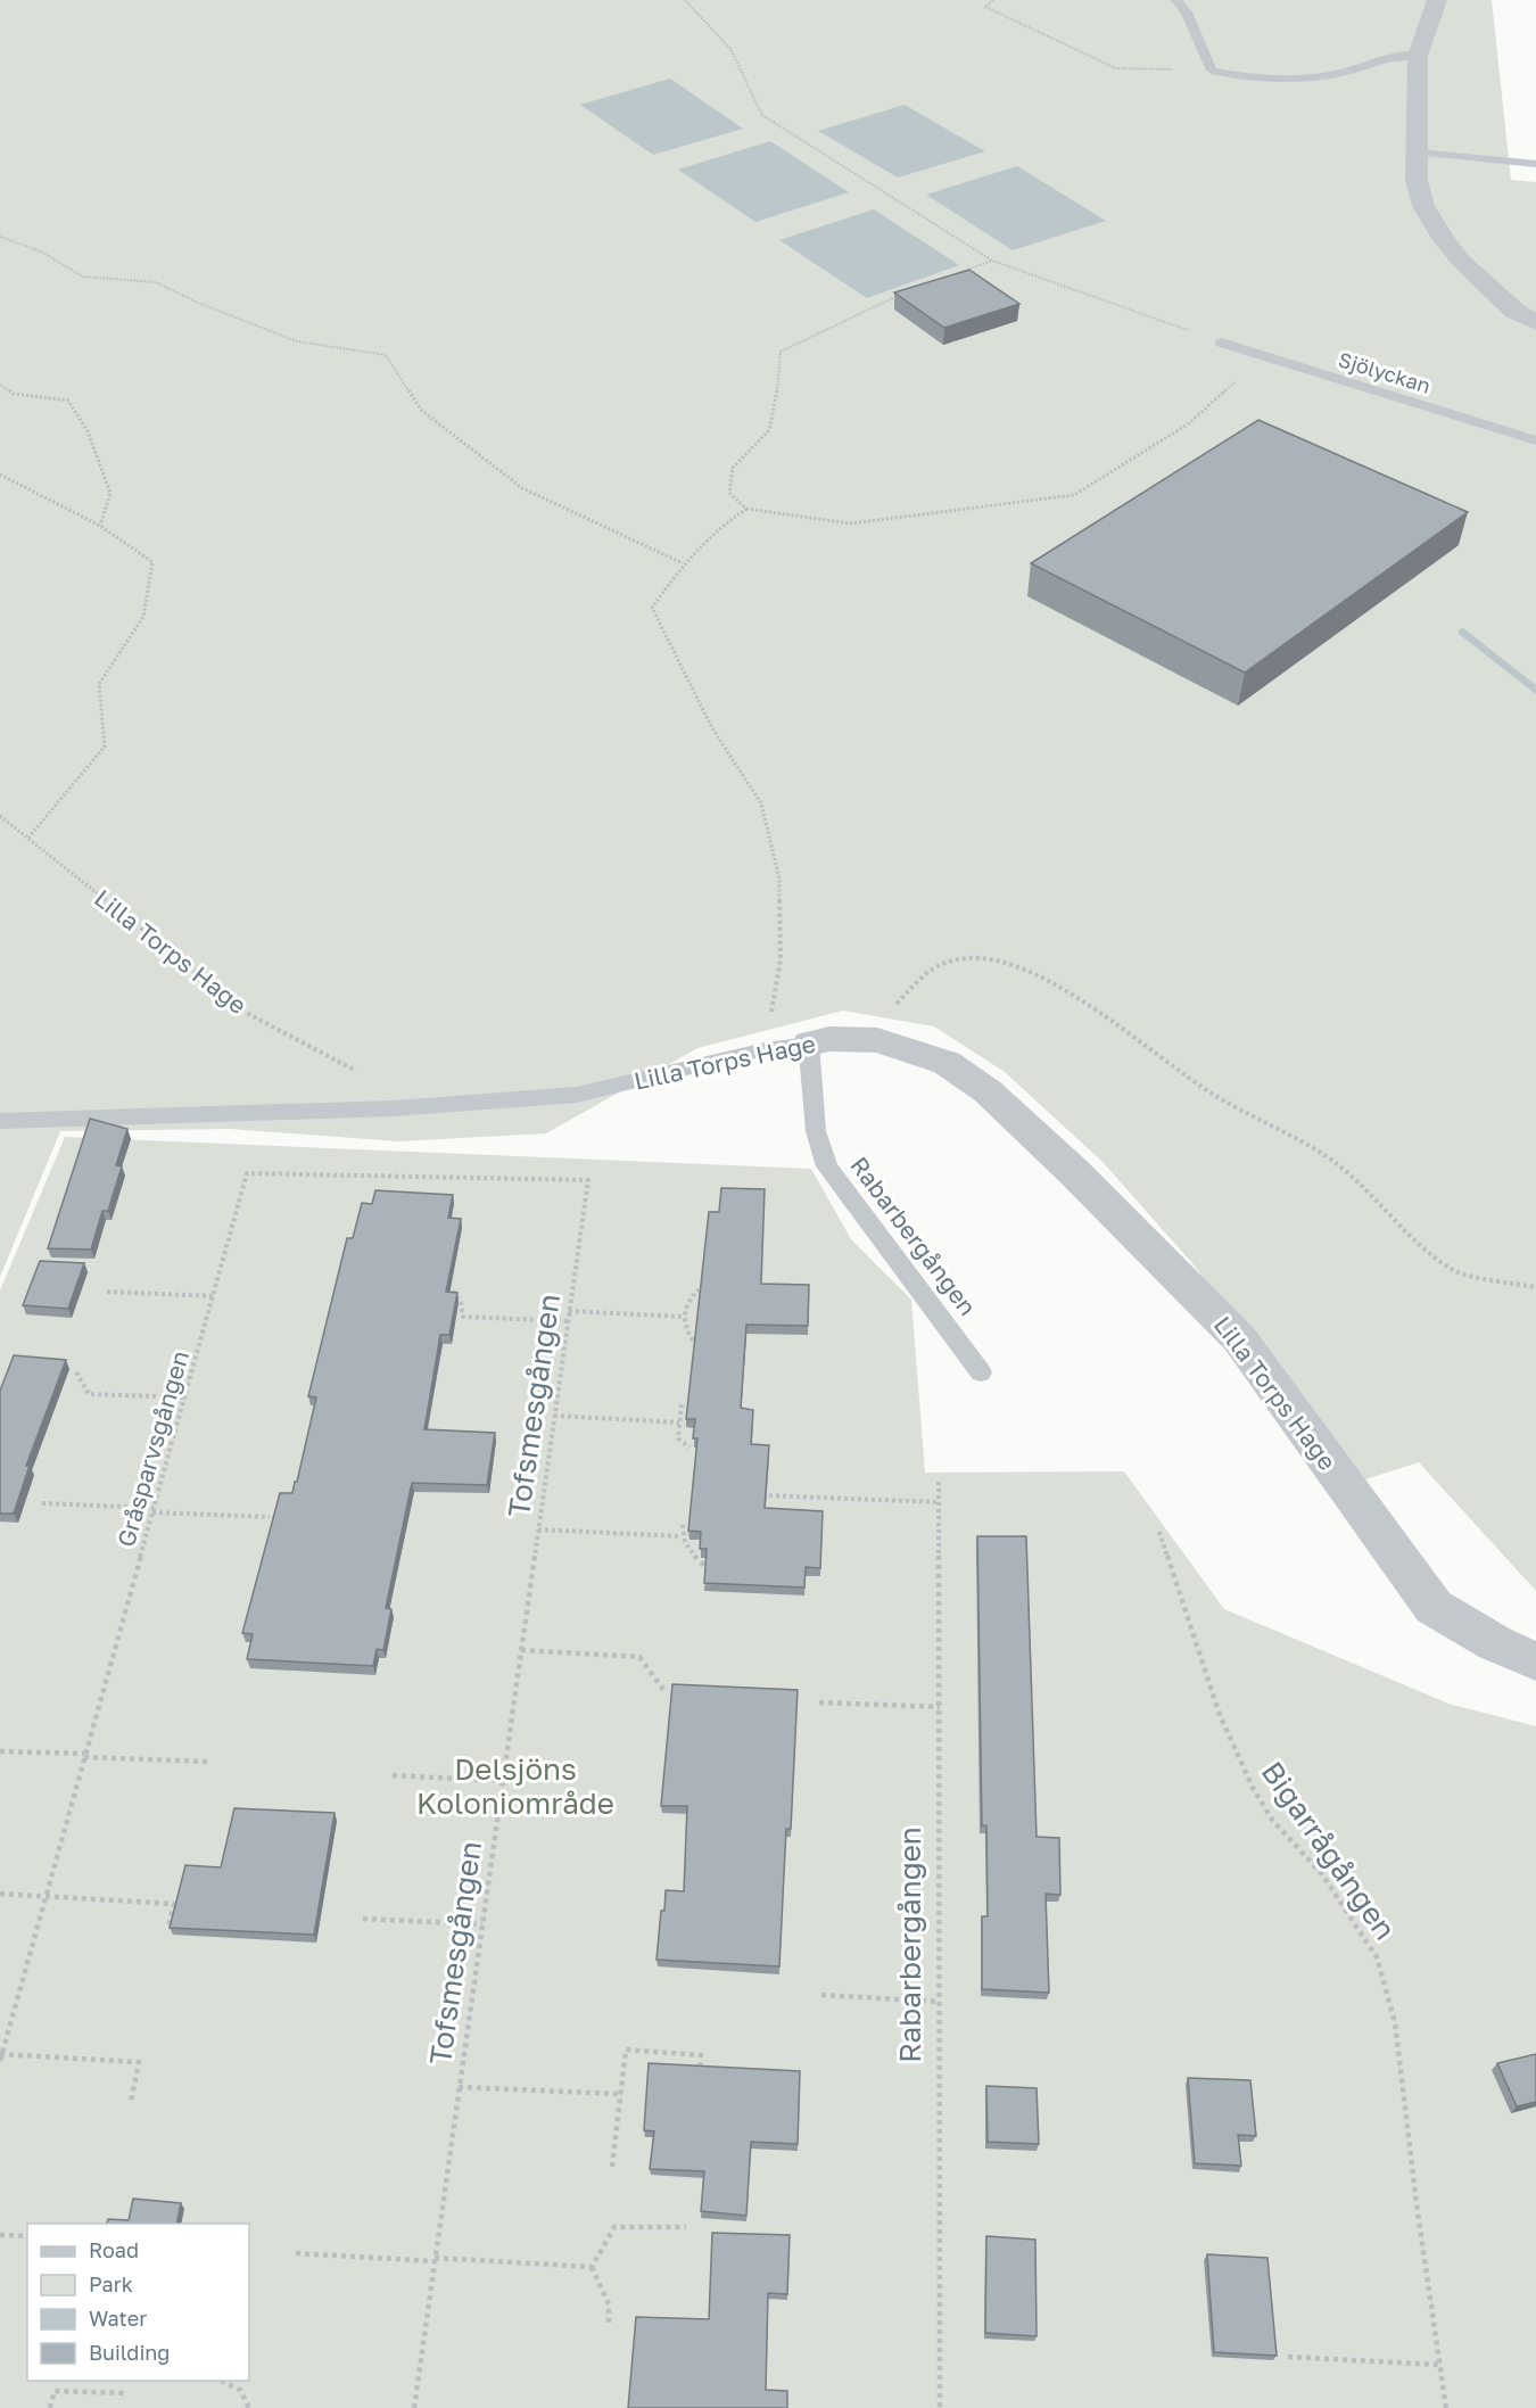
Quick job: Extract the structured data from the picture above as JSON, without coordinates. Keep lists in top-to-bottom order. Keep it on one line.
{"streets":{"street":["Lilla Torps Hage"],"lane":["Sjölyckan","Rabarbergången"],"path":["Tofsmesgången","Gråsparvsgången","Bigarrågången"]},"crossings":[["Lilla Torps Hage","Rabarbergången"],["Tofsmesgången","Gråsparvsgången"]],"parks":["Delsjöns Koloniområde"],"legend":["Road","Park","Water","Building"]}
